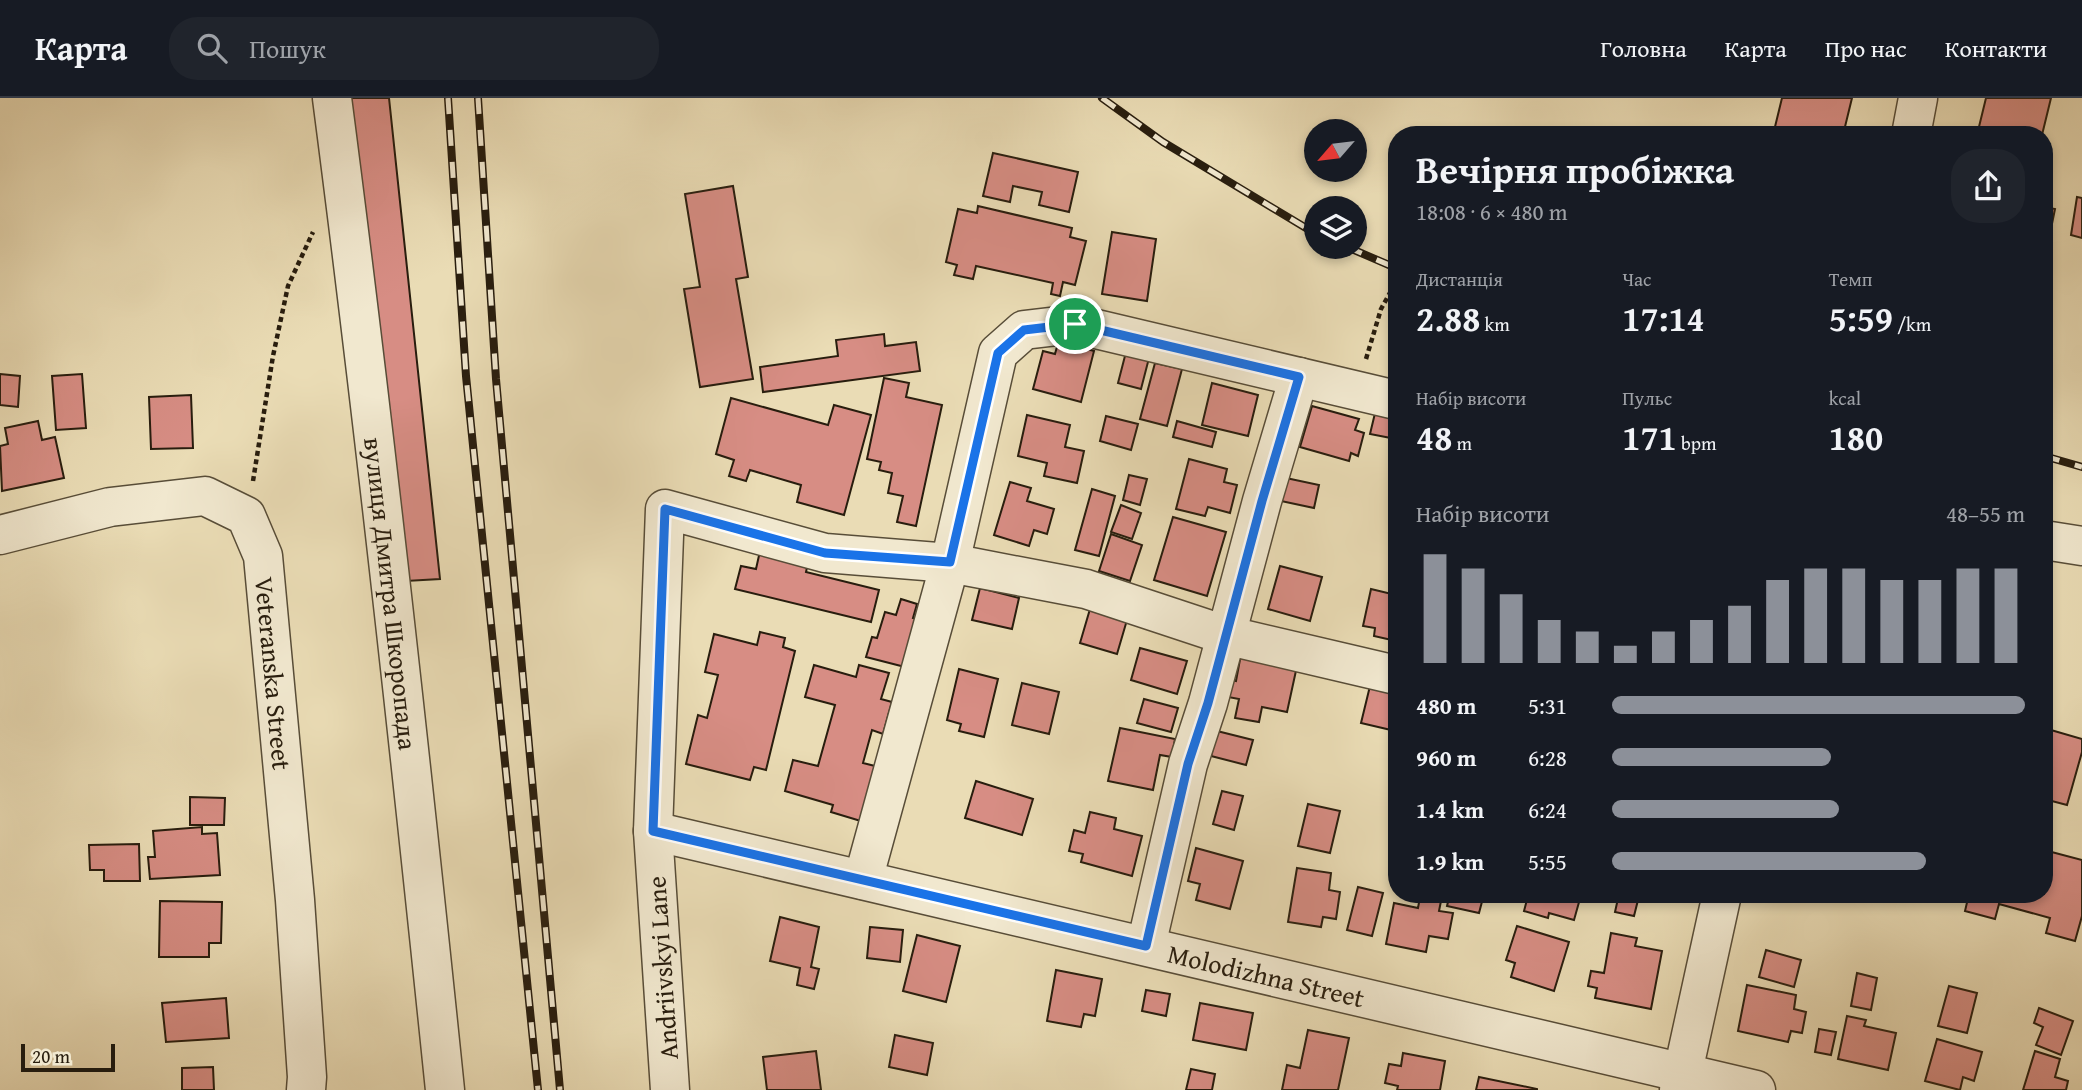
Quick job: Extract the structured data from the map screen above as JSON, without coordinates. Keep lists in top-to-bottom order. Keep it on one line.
{"streets":{"street":["вулиця Дмитра Шкоропада","Veteranska Street","Andriivskyi Lane","Molodizhna Street"]},"crossings":[["Andriivskyi Lane","Molodizhna Street"]],"scale_bar":"20 m","north":"bottom left","page":{"header":"Карта","search":"Пошук","nav":["Головна","Карта","Про нас","Контакти"],"heading":["Вечірня пробіжка","18:08 · 6 × 480 m"],"stats":[["Дистанція","2.88 km"],["Час","17:14"],["Темп","5:59 /km"],["Набір висоти","48 m"],["Пульс","171 bpm"],["kcal","180"]],"chart":["Набір висоти","48–55 m"],"list":[{"name":"480 m","note":"5:31"},{"name":"960 m","note":"6:28"},{"name":"1.4 km","note":"6:24"},{"name":"1.9 km","note":"5:55"}],"scale":"20 m"}}
